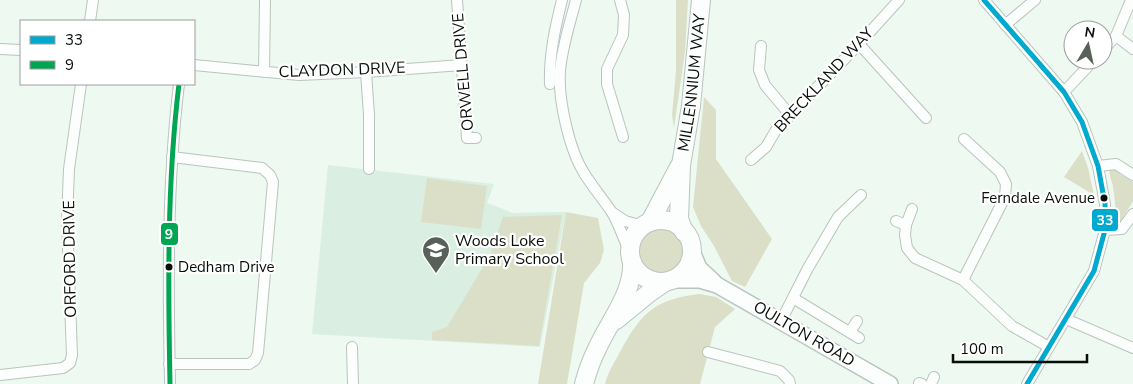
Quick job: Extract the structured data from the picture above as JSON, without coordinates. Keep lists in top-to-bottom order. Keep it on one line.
{"streets":{"highway":["MILLENNIUM WAY"],"main road":["OULTON ROAD"],"street":["CLAYDON DRIVE","ORWELL DRIVE","BRECKLAND WAY","ORFORD DRIVE"]},"crossings":[["CLAYDON DRIVE","ORWELL DRIVE"],["MILLENNIUM WAY","OULTON ROAD"]],"places":{"other":["Ferndale Avenue","Dedham Drive"],"school or university":["Woods Loke Primary School"]},"lines":["transit line 33","transit line 9"],"legend":["33","9"],"scale_bar":"100 m","north":"top"}
